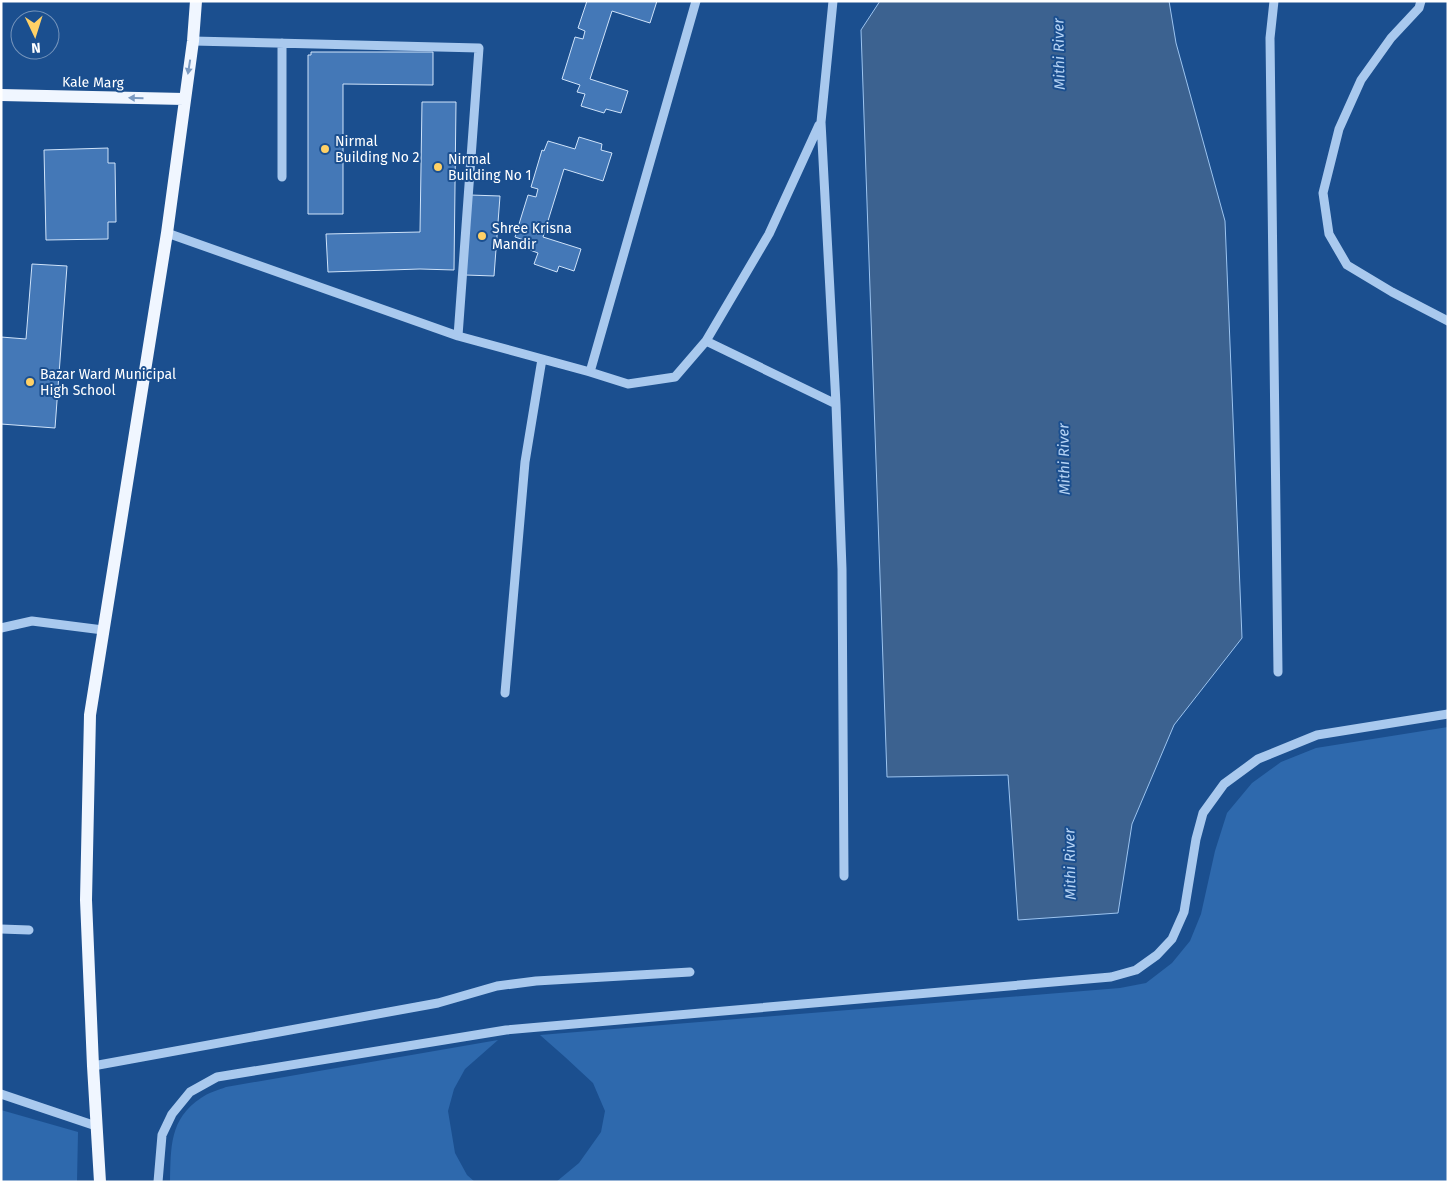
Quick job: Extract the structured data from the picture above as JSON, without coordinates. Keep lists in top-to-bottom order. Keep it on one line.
{"streets":{"main road":["Kale Marg"]},"one_way":["Kale Marg"],"water":["Mithi River"],"places":["Nirmal Building No 2","Nirmal Building No 1","Shree Krisna Mandir","Bazar Ward Municipal High School"],"north":"bottom"}
